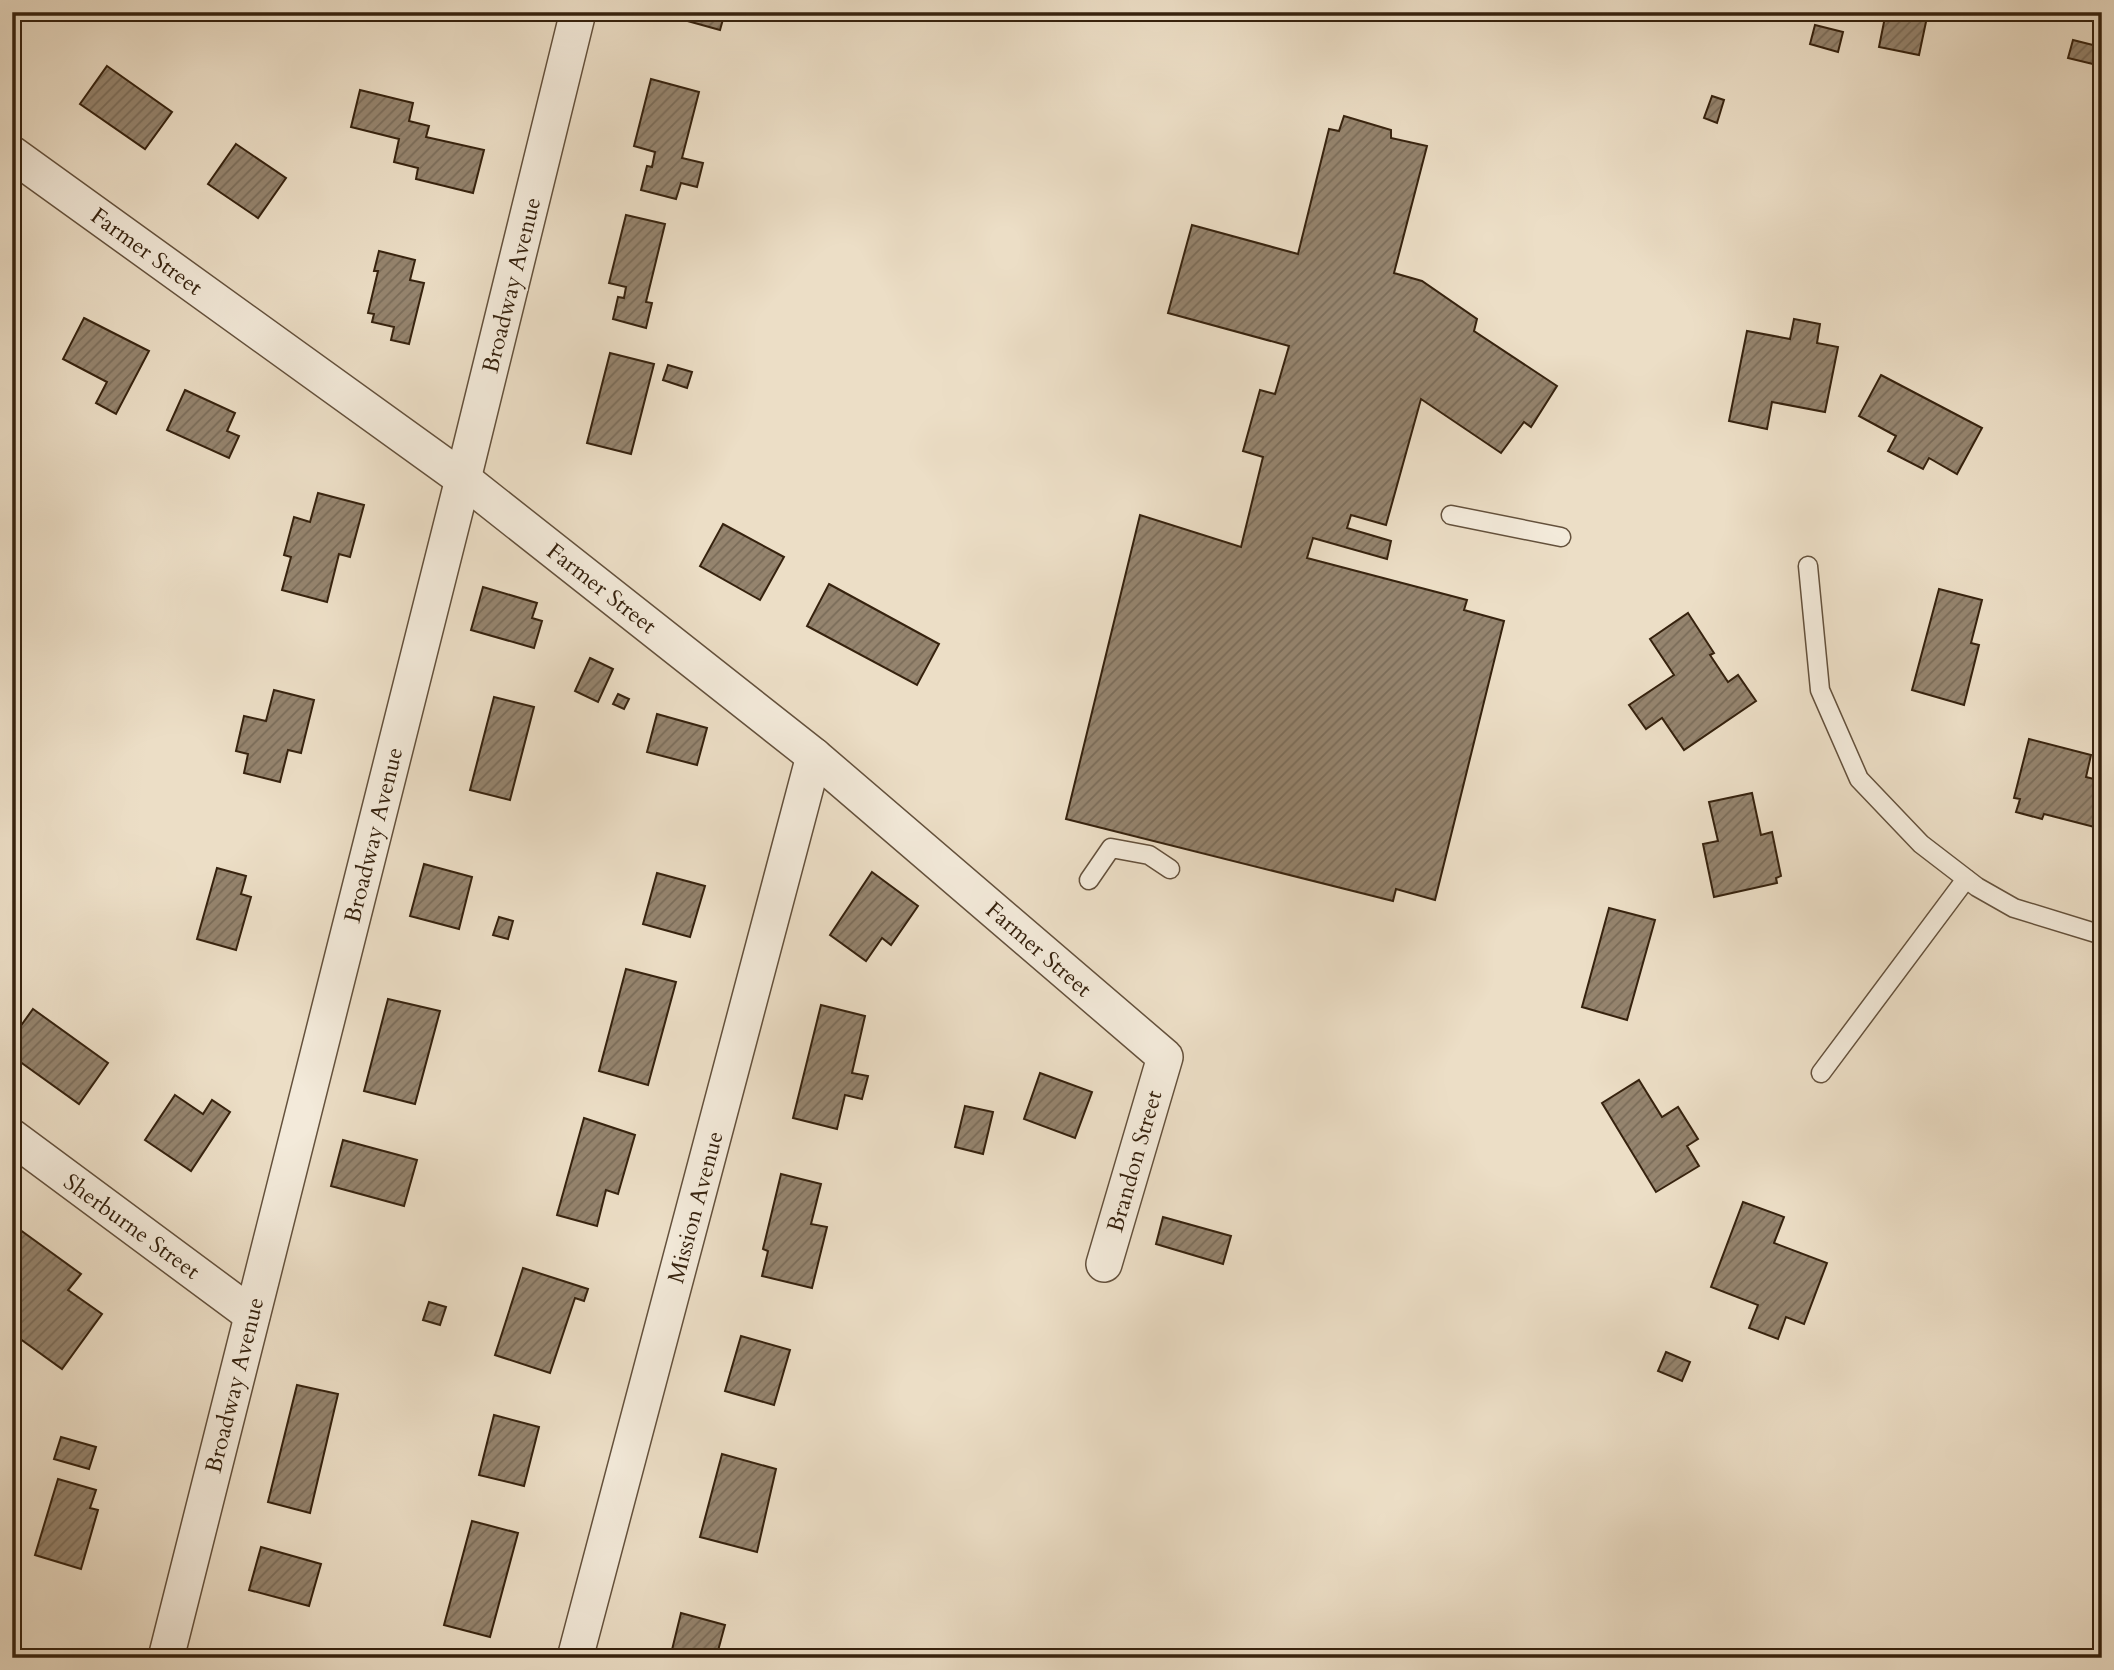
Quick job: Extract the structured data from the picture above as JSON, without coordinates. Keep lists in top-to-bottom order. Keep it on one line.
{"streets":{"street":["Farmer Street","Broadway Avenue","Brandon Street","Mission Avenue","Sherburne Street"]},"crossings":[["Farmer Street","Broadway Avenue"],["Farmer Street","Brandon Street"],["Farmer Street","Mission Avenue"],["Broadway Avenue","Sherburne Street"]]}
